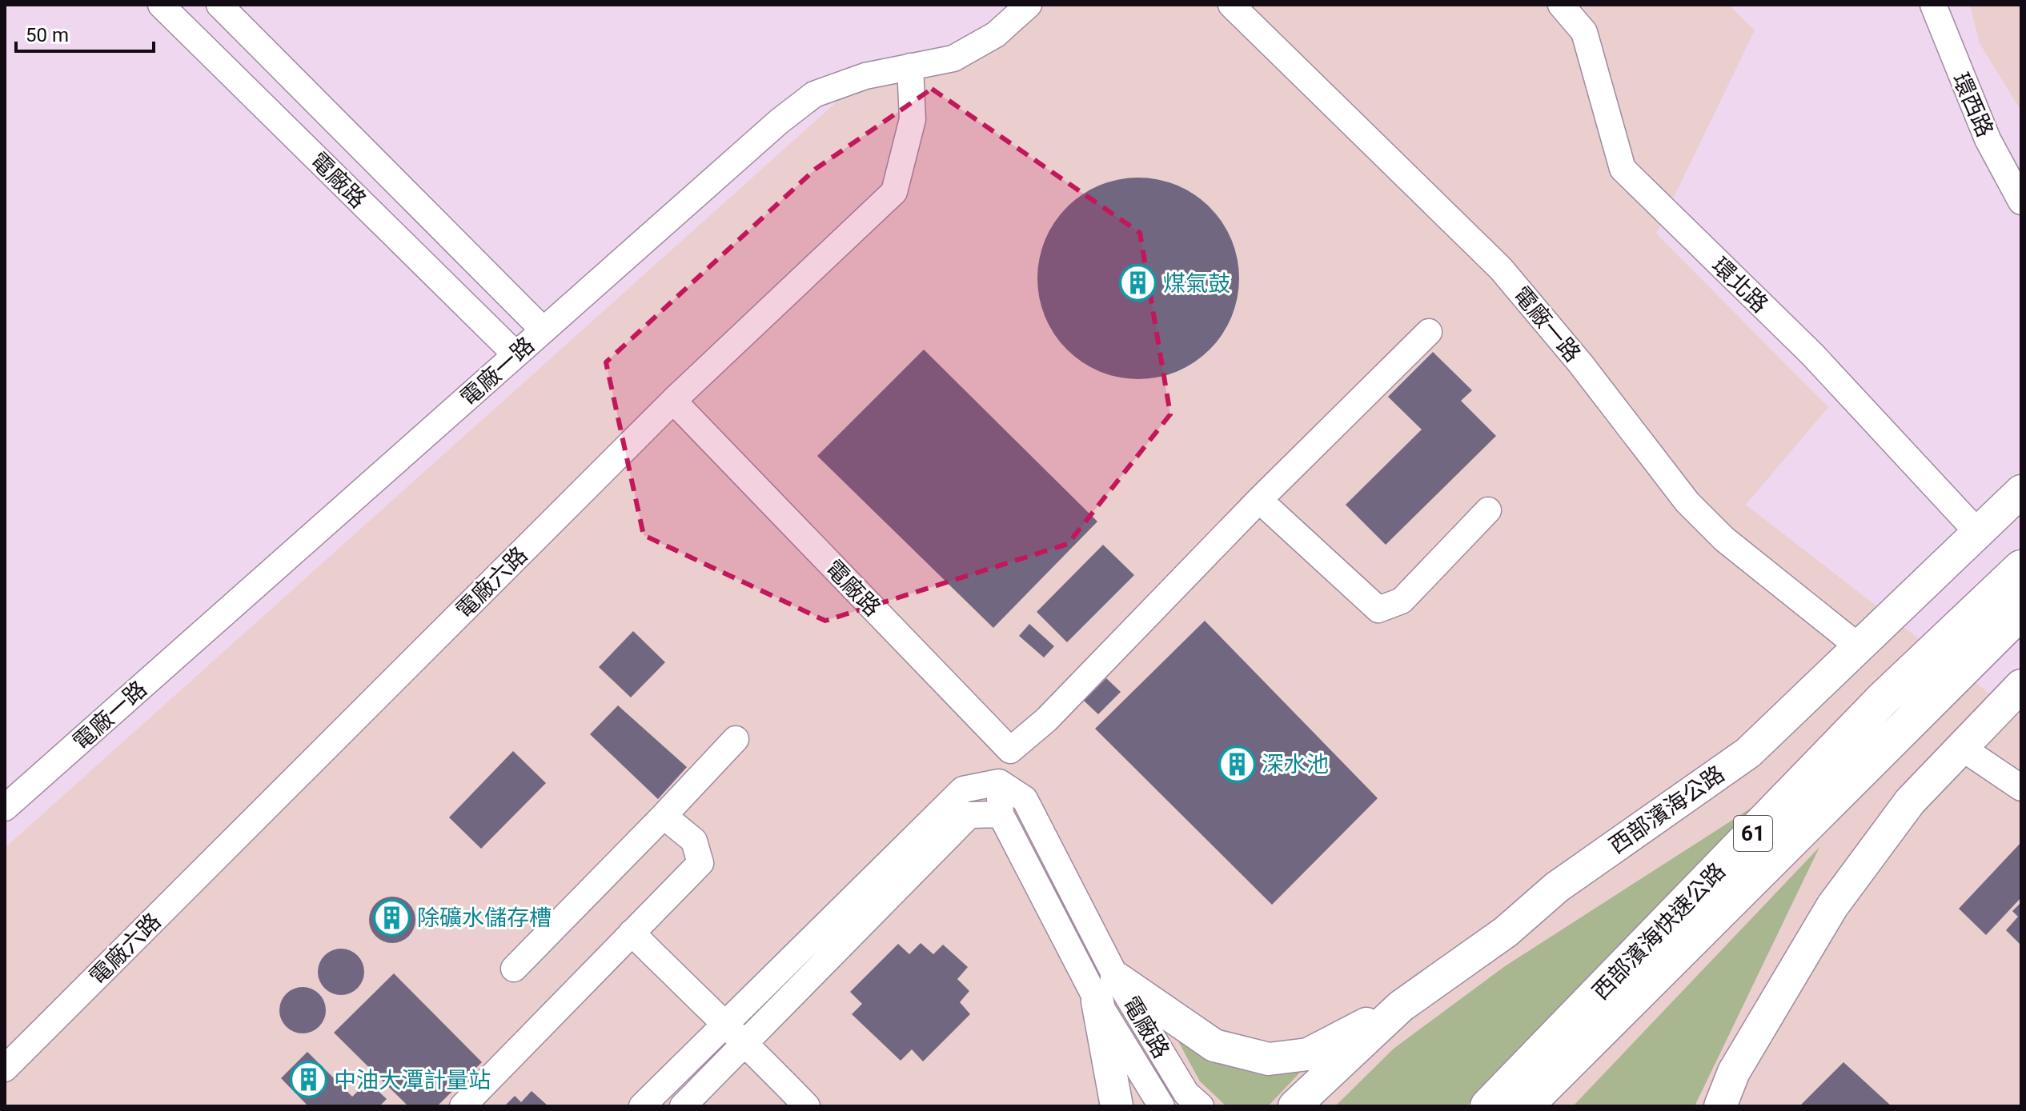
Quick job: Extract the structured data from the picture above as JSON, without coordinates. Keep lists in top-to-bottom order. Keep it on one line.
{"streets":{"highway":["61","西部濱海快速公路"],"main road":["西部濱海公路"],"street":["環西路","電廠路","環北路","電廠一路","電廠六路"]},"crossings":[["電廠路","電廠一路"],["電廠路","電廠六路"],["環北路","西部濱海公路"],["電廠一路","電廠六路"],["電廠一路","西部濱海公路"]],"places":{"building":["煤氣鼓","深水池","除礦水儲存槽","中油大潭計量站"]},"scale_bar":"50 m"}
